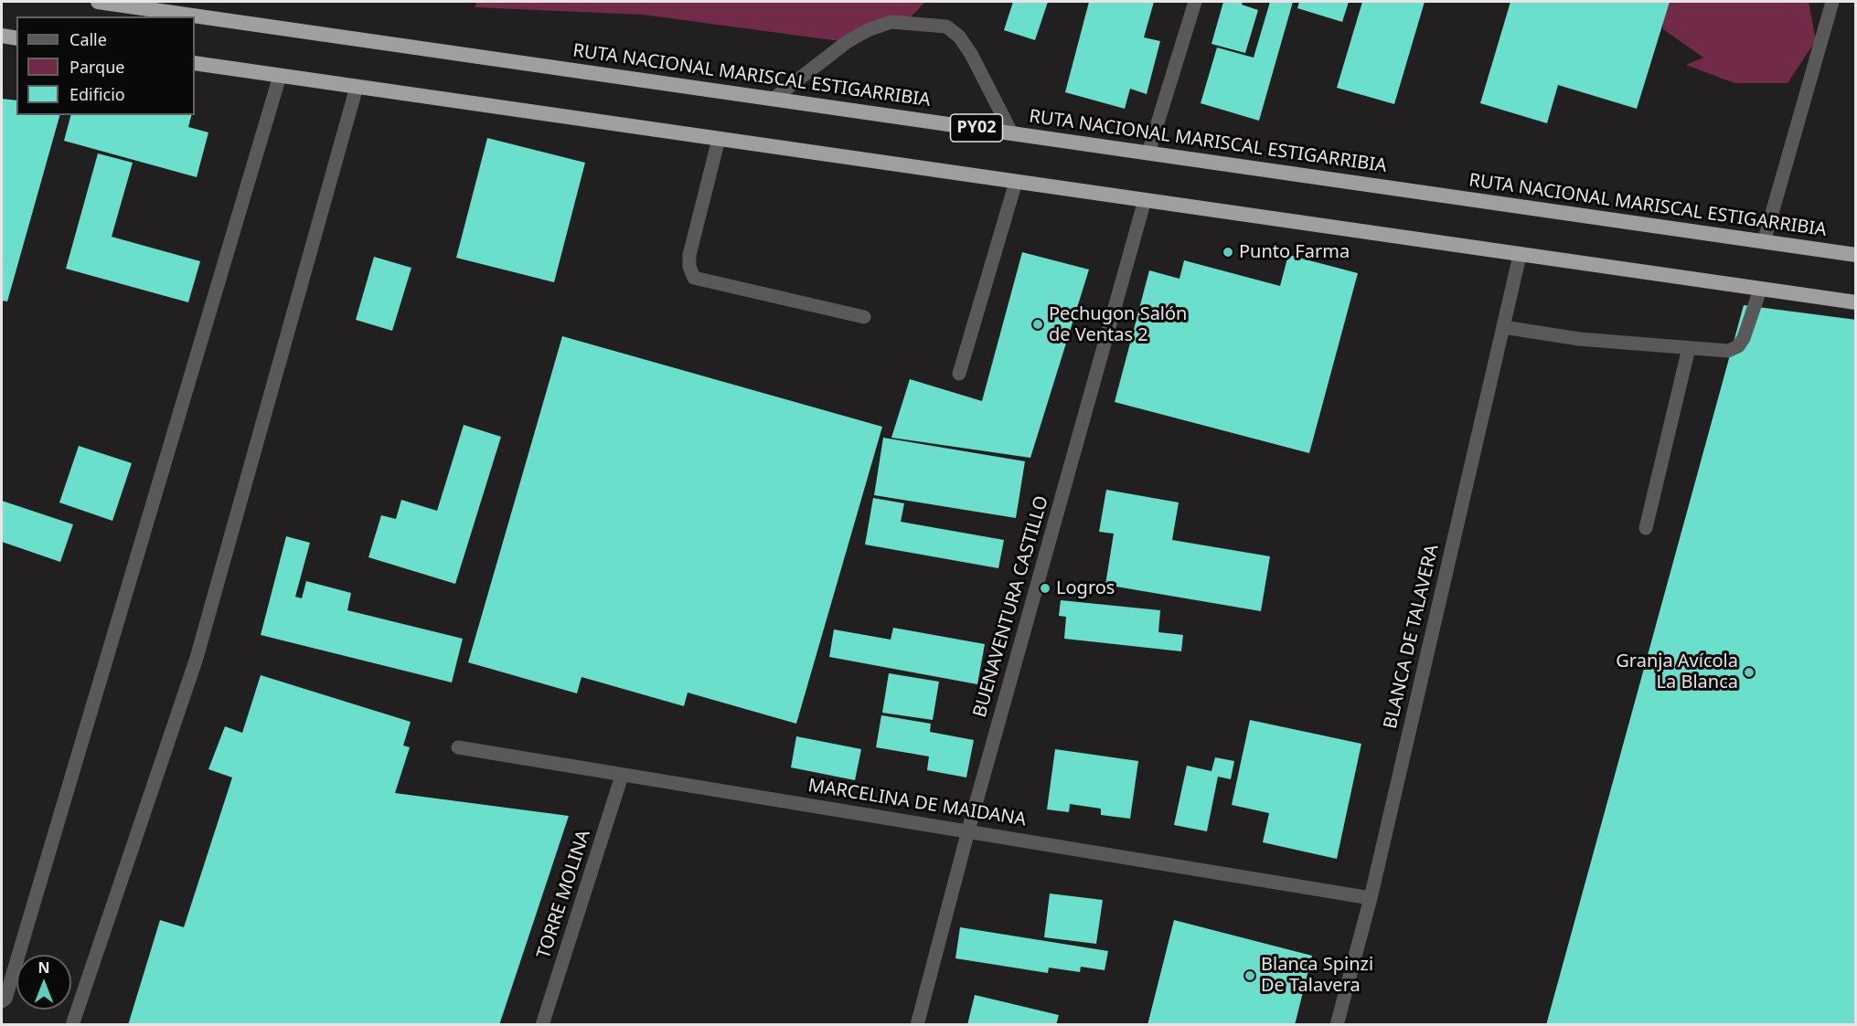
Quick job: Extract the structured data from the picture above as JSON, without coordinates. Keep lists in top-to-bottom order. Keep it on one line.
{"streets":{"highway":["RUTA NACIONAL MARISCAL ESTIGARRIBIA","PY02"],"street":["BUENAVENTURA CASTILLO","BLANCA DE TALAVERA","MARCELINA DE MAIDANA","TORRE MOLINA"]},"crossings":[["BUENAVENTURA CASTILLO","MARCELINA DE MAIDANA"],["BLANCA DE TALAVERA","MARCELINA DE MAIDANA"],["MARCELINA DE MAIDANA","TORRE MOLINA"]],"places":["Punto Farma","Pechugon Salón de Ventas 2","Logros","Granja Avícola La Blanca","Blanca Spinzi De Talavera"],"legend":["Calle","Parque","Edificio"],"north":"top"}
